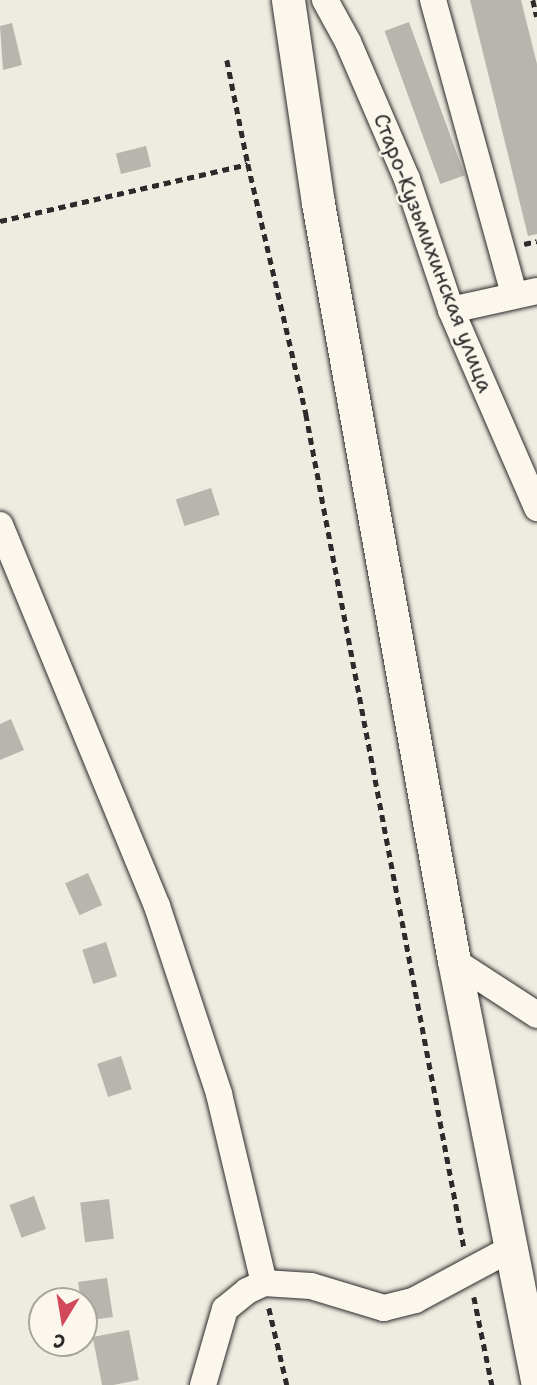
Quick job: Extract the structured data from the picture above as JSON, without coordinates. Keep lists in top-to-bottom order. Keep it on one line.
{"streets":{"street":["Старо-Кузьмихинская улица"]},"north":"bottom"}
